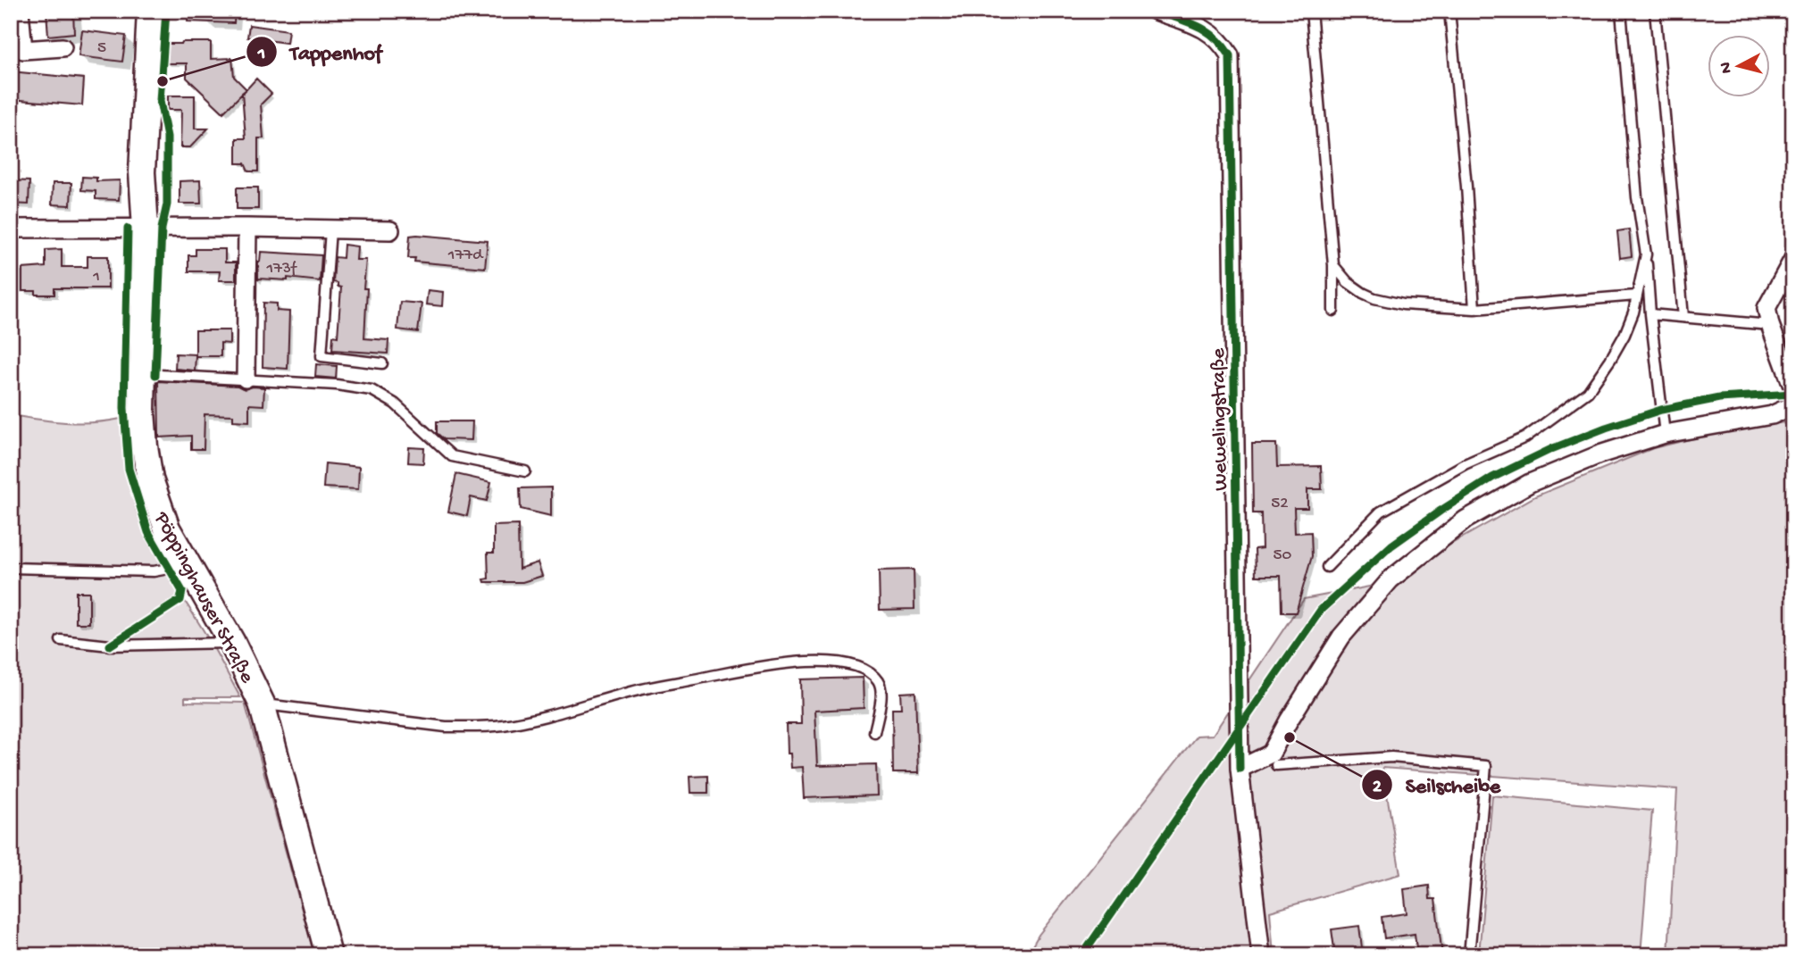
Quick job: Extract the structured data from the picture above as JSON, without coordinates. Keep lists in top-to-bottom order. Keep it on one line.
{"streets":{"main road":["Pöppinghauser Straße"],"street":["Wewelingstraße"]},"places":["Tappenhof","Seilscheibe"],"house_numbers":["5","177d","173f","1","52","50"],"north":"left"}
